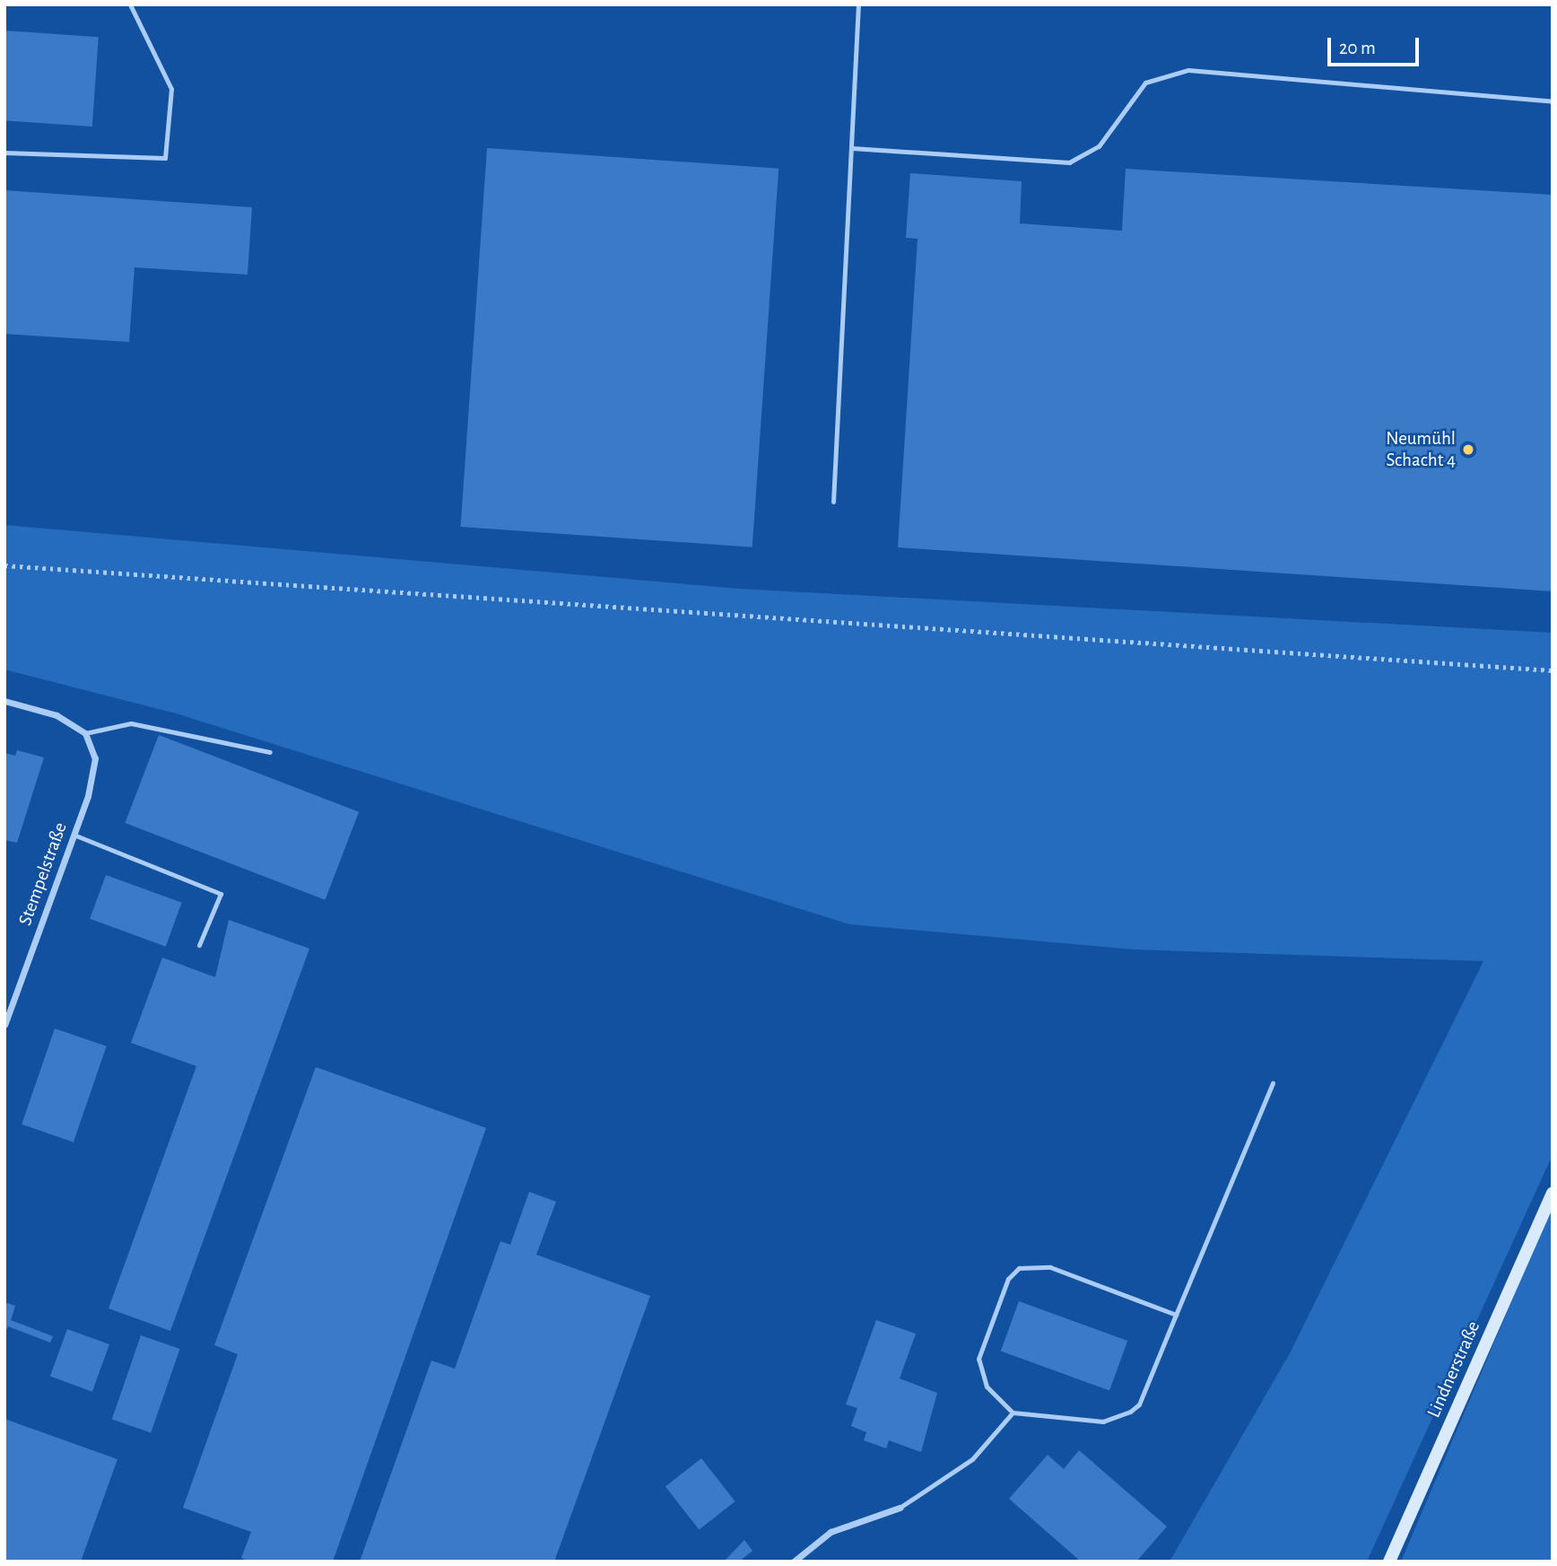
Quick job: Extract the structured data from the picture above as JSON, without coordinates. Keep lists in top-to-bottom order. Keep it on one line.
{"streets":{"street":["Stempelstraße","Lindnerstraße"]},"places":["Neumühl Schacht 4"],"scale_bar":"20 m"}
